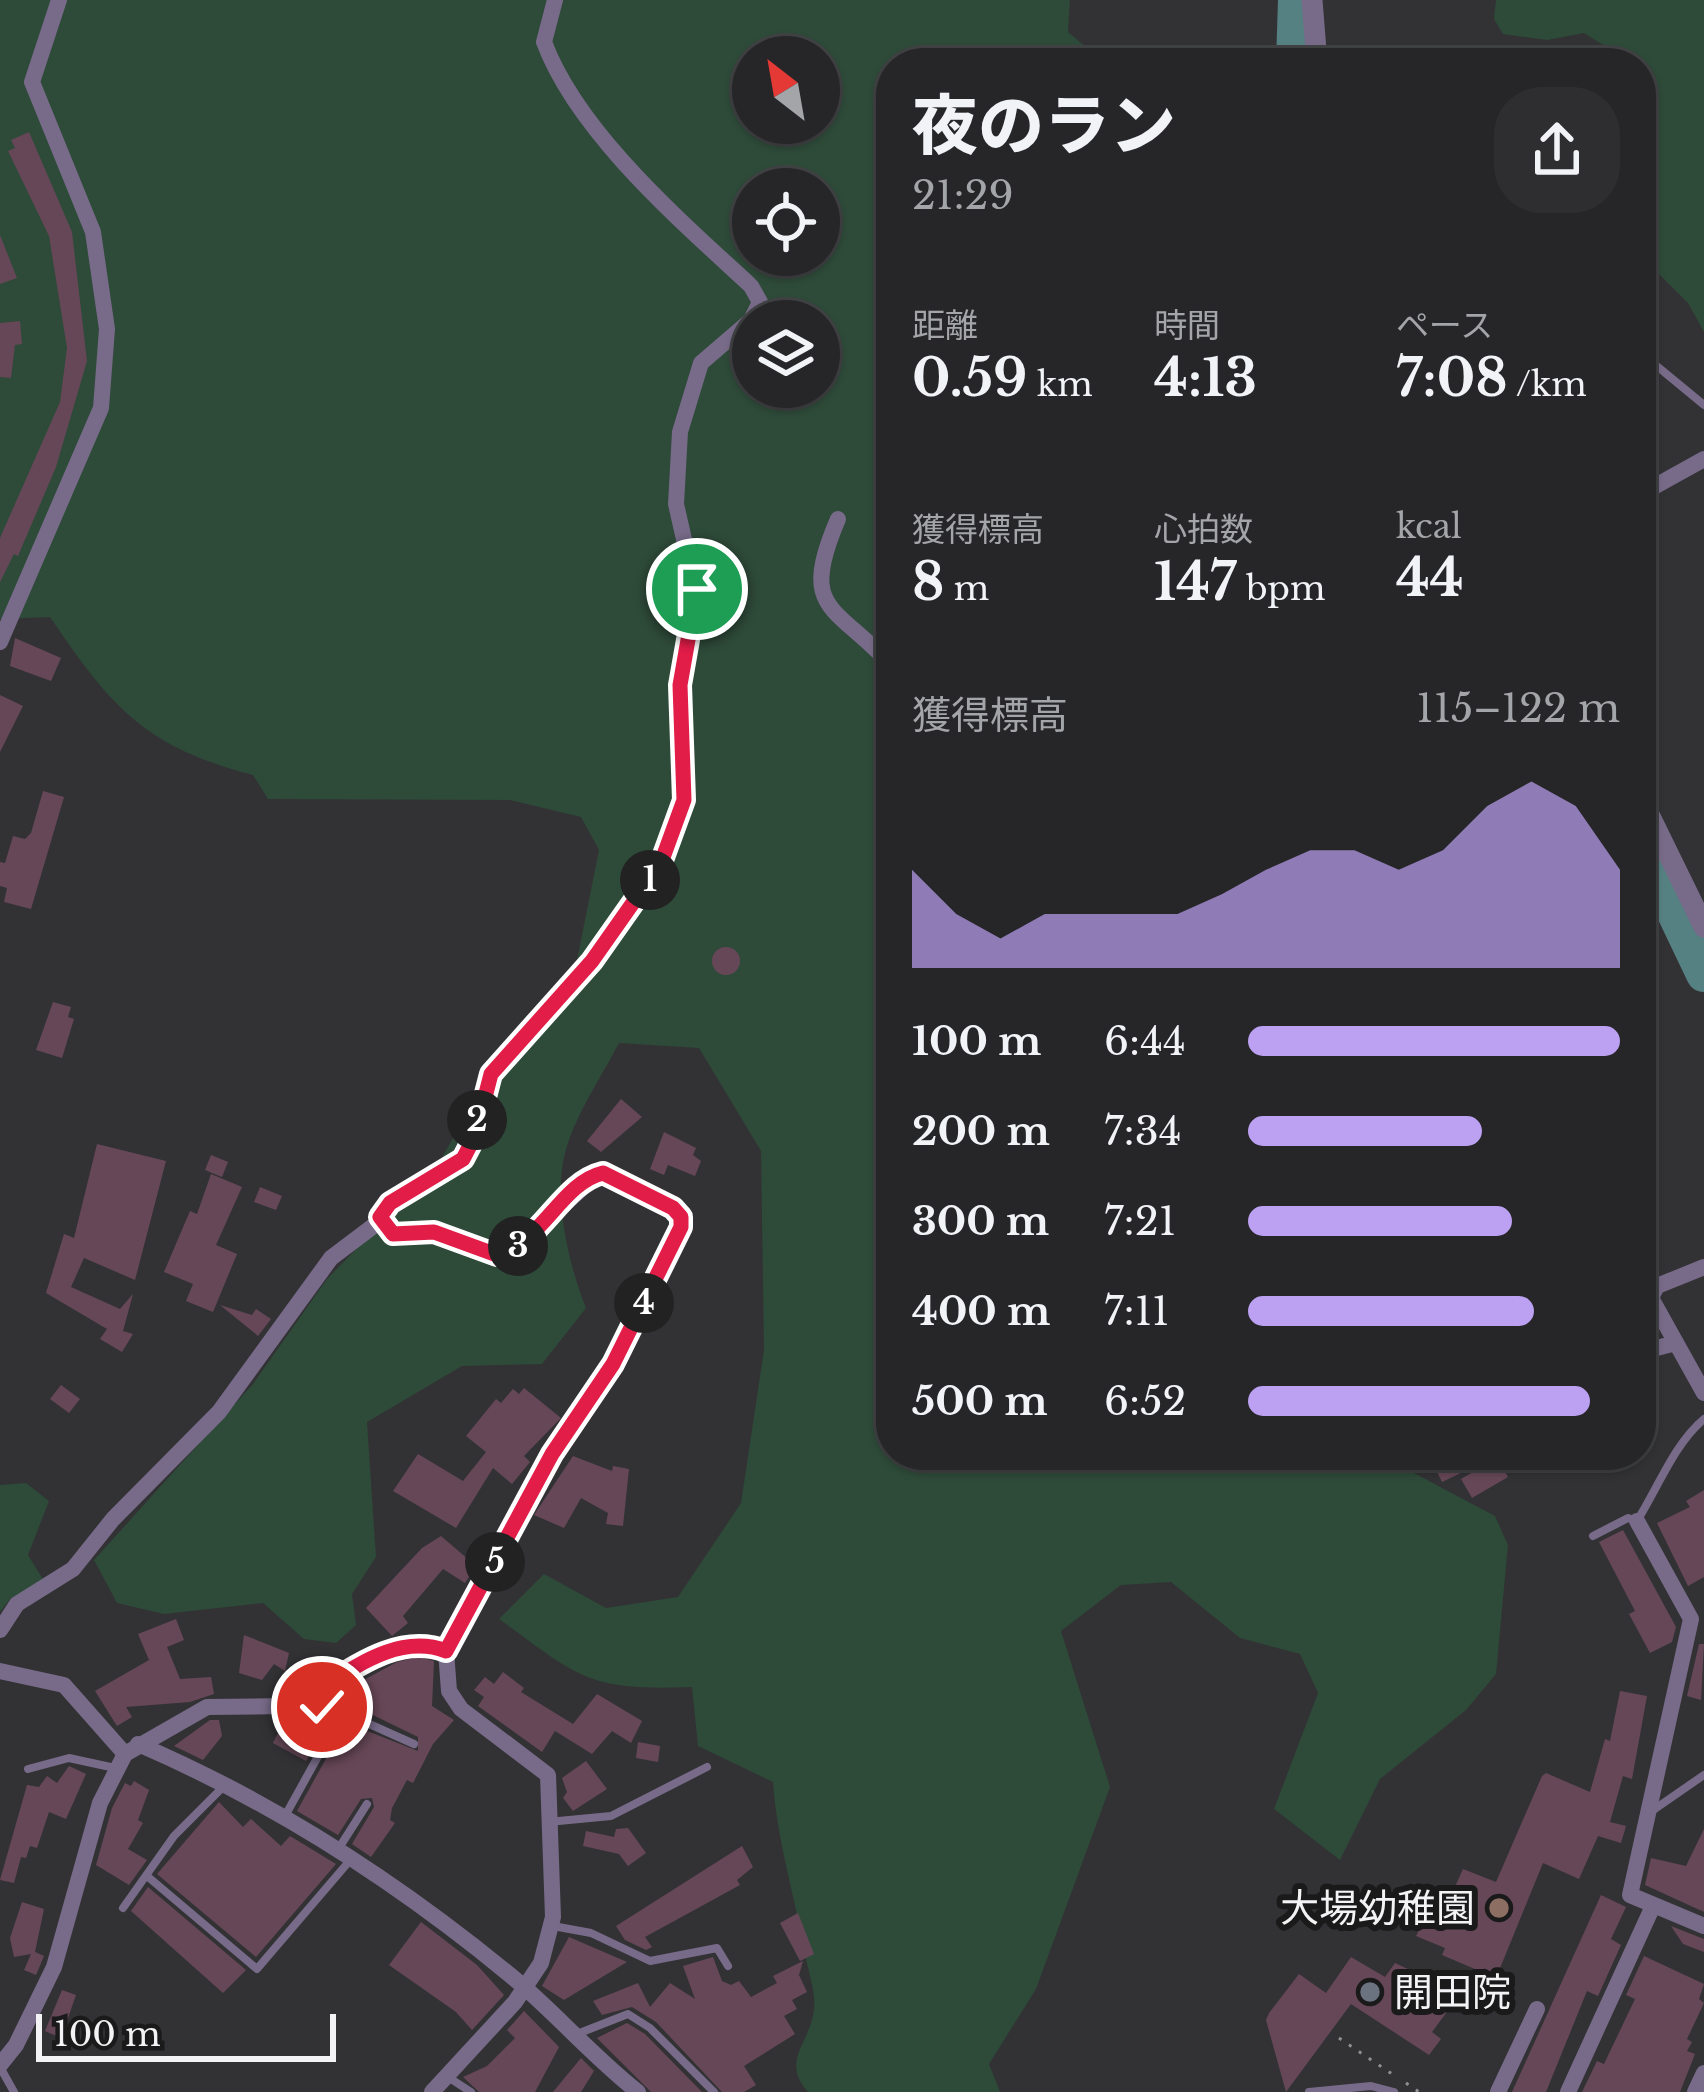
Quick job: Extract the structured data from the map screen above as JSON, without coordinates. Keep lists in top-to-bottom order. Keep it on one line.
{"places":["大場幼稚園","開田院"],"scale_bar":"100 m","north":"top left","page":{"heading":["夜のラン","21:29"],"stats":[["距離","0.59 km"],["時間","4:13"],["ペース","7:08 /km"],["獲得標高","8 m"],["心拍数","147 bpm"],["kcal","44"]],"chart":["獲得標高","115–122 m"],"pins":["1","2","3","4","5"],"list":[{"name":"100 m","note":"6:44"},{"name":"200 m","note":"7:34"},{"name":"300 m","note":"7:21"},{"name":"400 m","note":"7:11"},{"name":"500 m","note":"6:52"}],"scale":"100 m"}}
